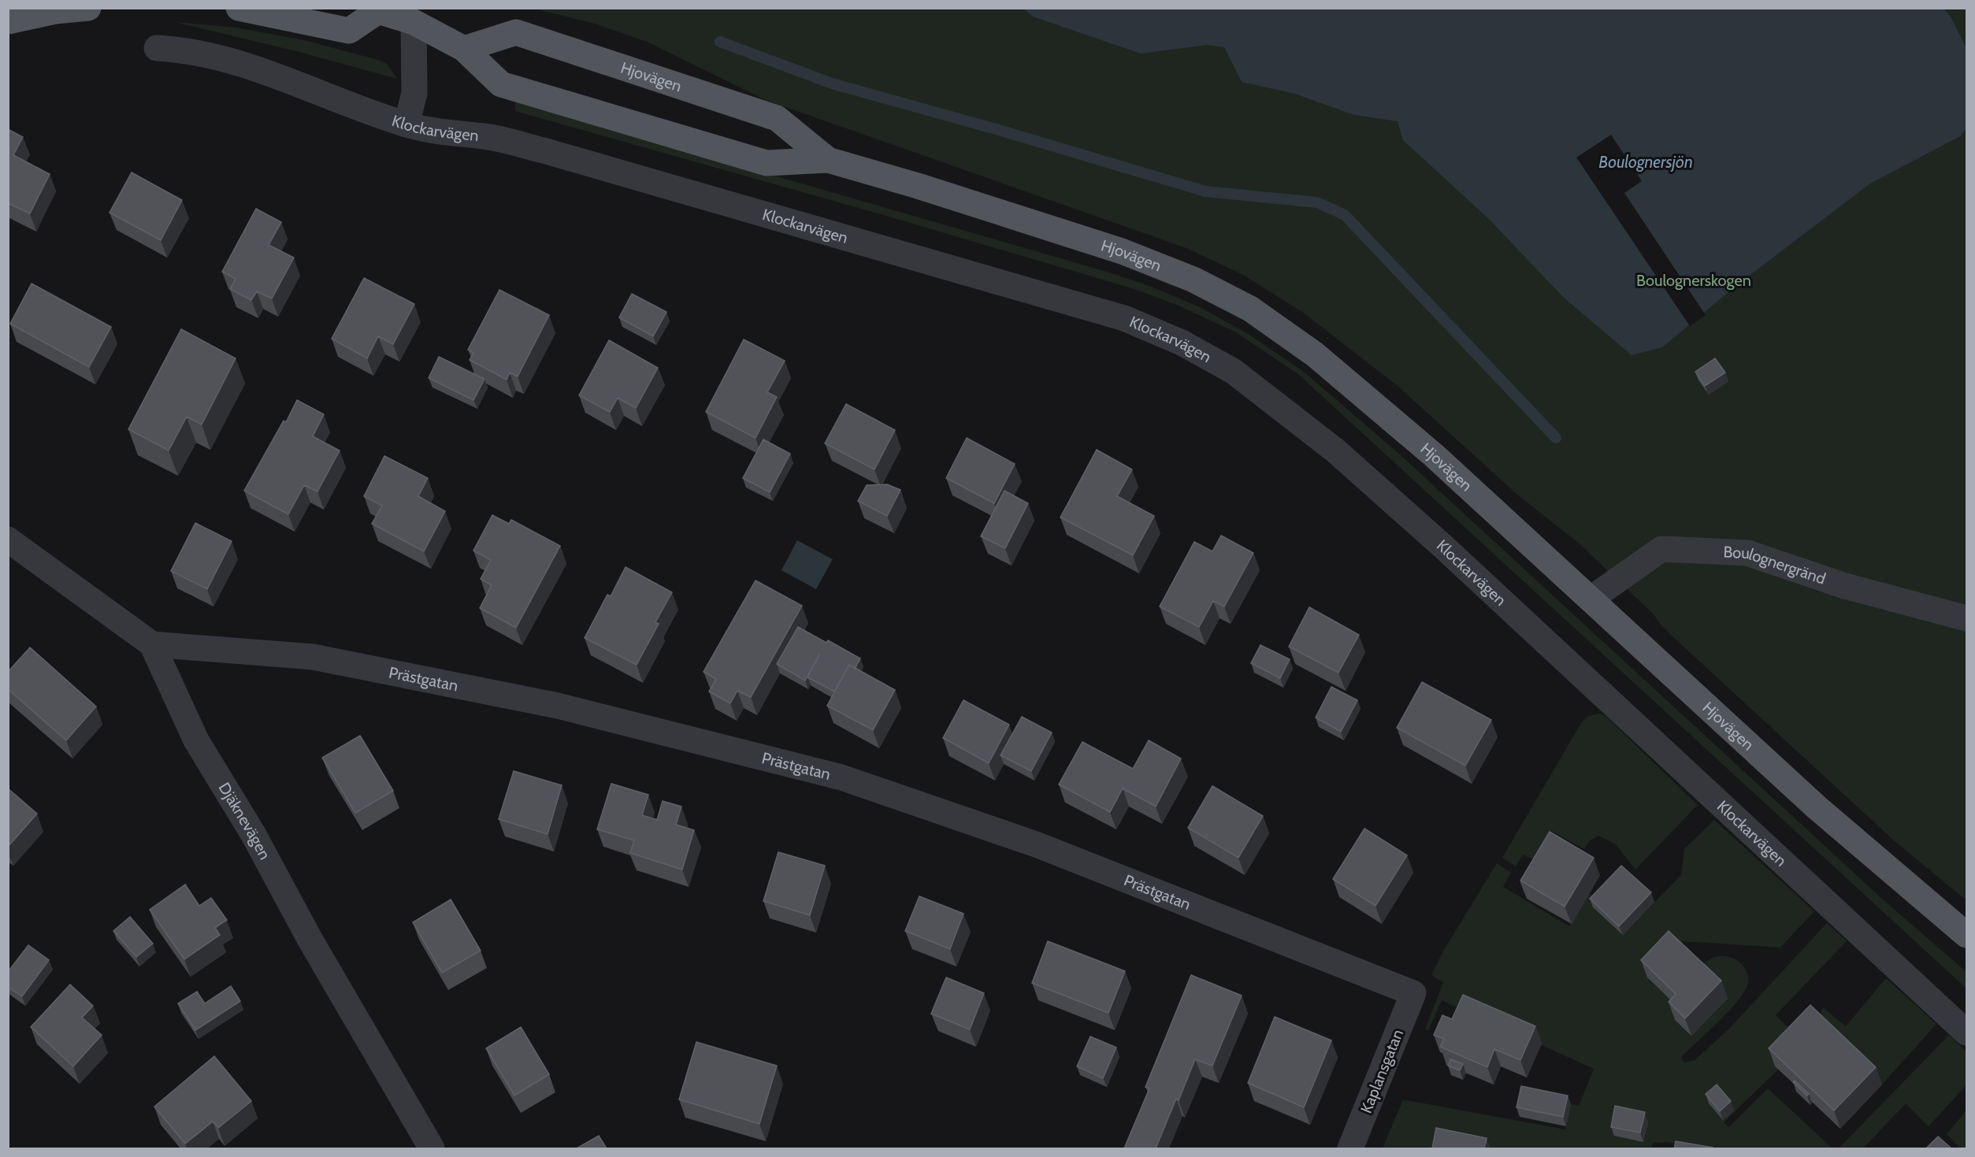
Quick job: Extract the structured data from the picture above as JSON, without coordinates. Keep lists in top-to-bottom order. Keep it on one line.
{"streets":{"main road":["Hjovägen"],"street":["Klockarvägen","Boulognergränd","Prästgatan","Djäknevägen","Kaplansgatan"]},"crossings":[["Hjovägen","Boulognergränd"],["Prästgatan","Djäknevägen"],["Prästgatan","Kaplansgatan"]],"water":["Boulognersjön"],"parks":["Boulognerskogen"]}
